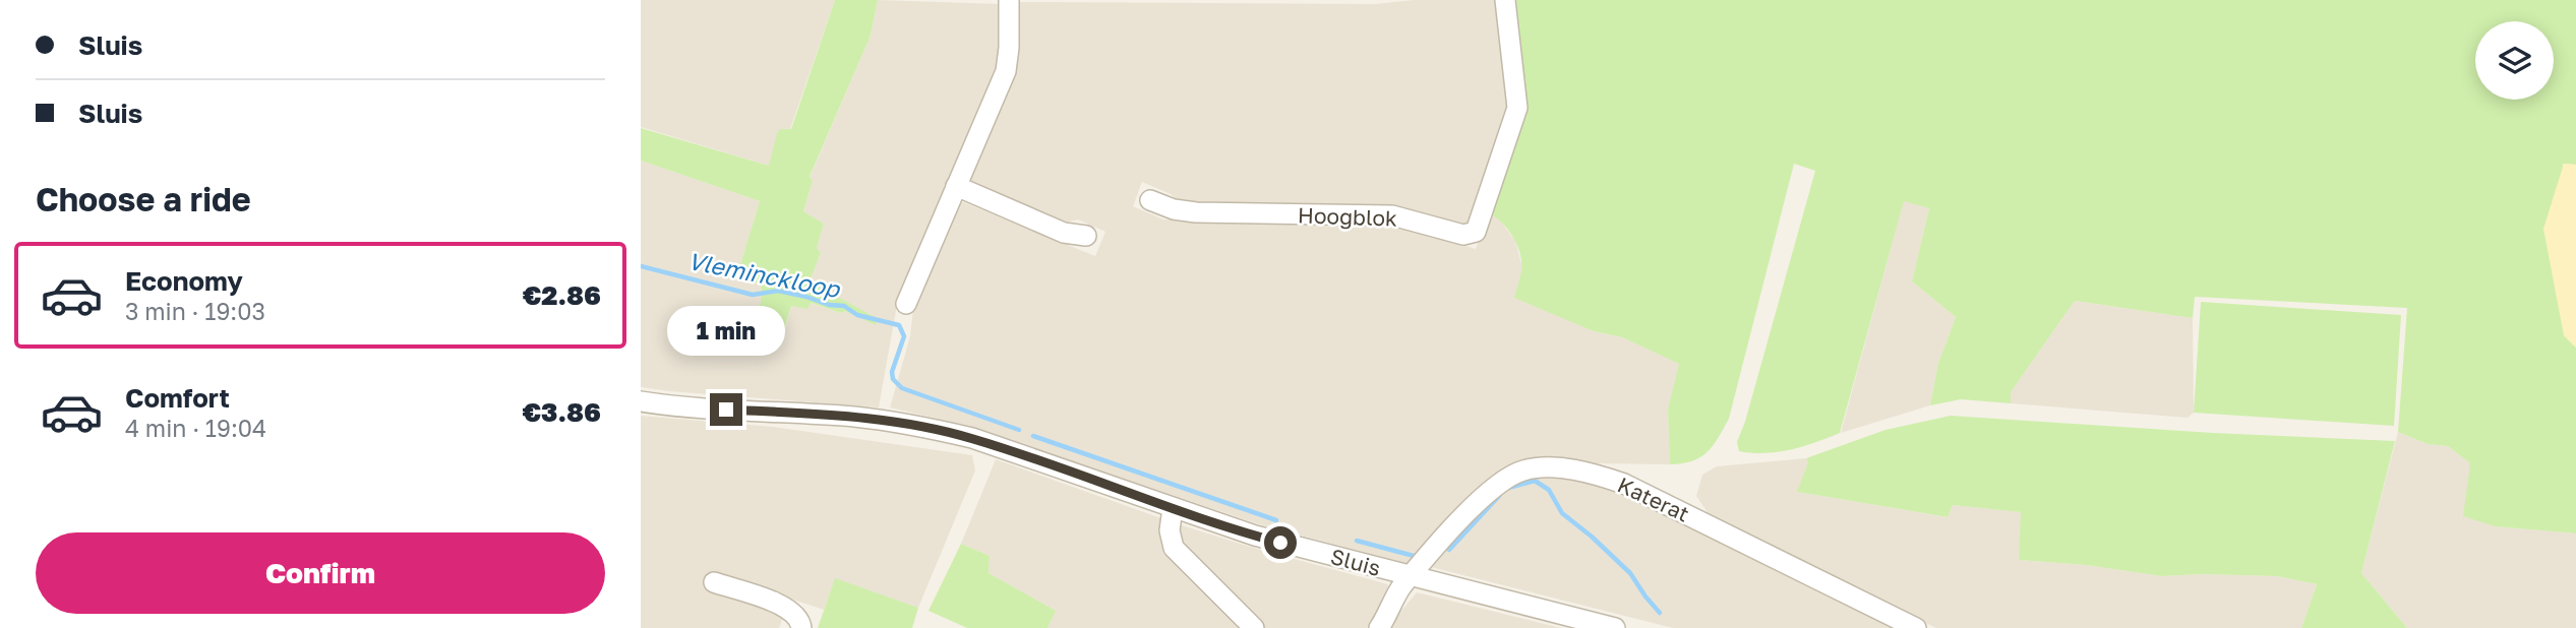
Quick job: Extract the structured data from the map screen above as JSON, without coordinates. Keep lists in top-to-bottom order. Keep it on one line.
{"streets":{"street":["Hoogblok","Katerat","Sluis"]},"crossings":[["Katerat","Sluis"]],"water":["Vleminckloop"],"page":{"banner":["Sluis","Sluis"],"heading":"Choose a ride","list":[{"name":"Economy","note":"3 min · 19:03","value":"€2.86"},{"name":"Comfort","note":"4 min · 19:04","value":"€3.86"}],"bubble":"1 min","buttons":"Confirm"}}
